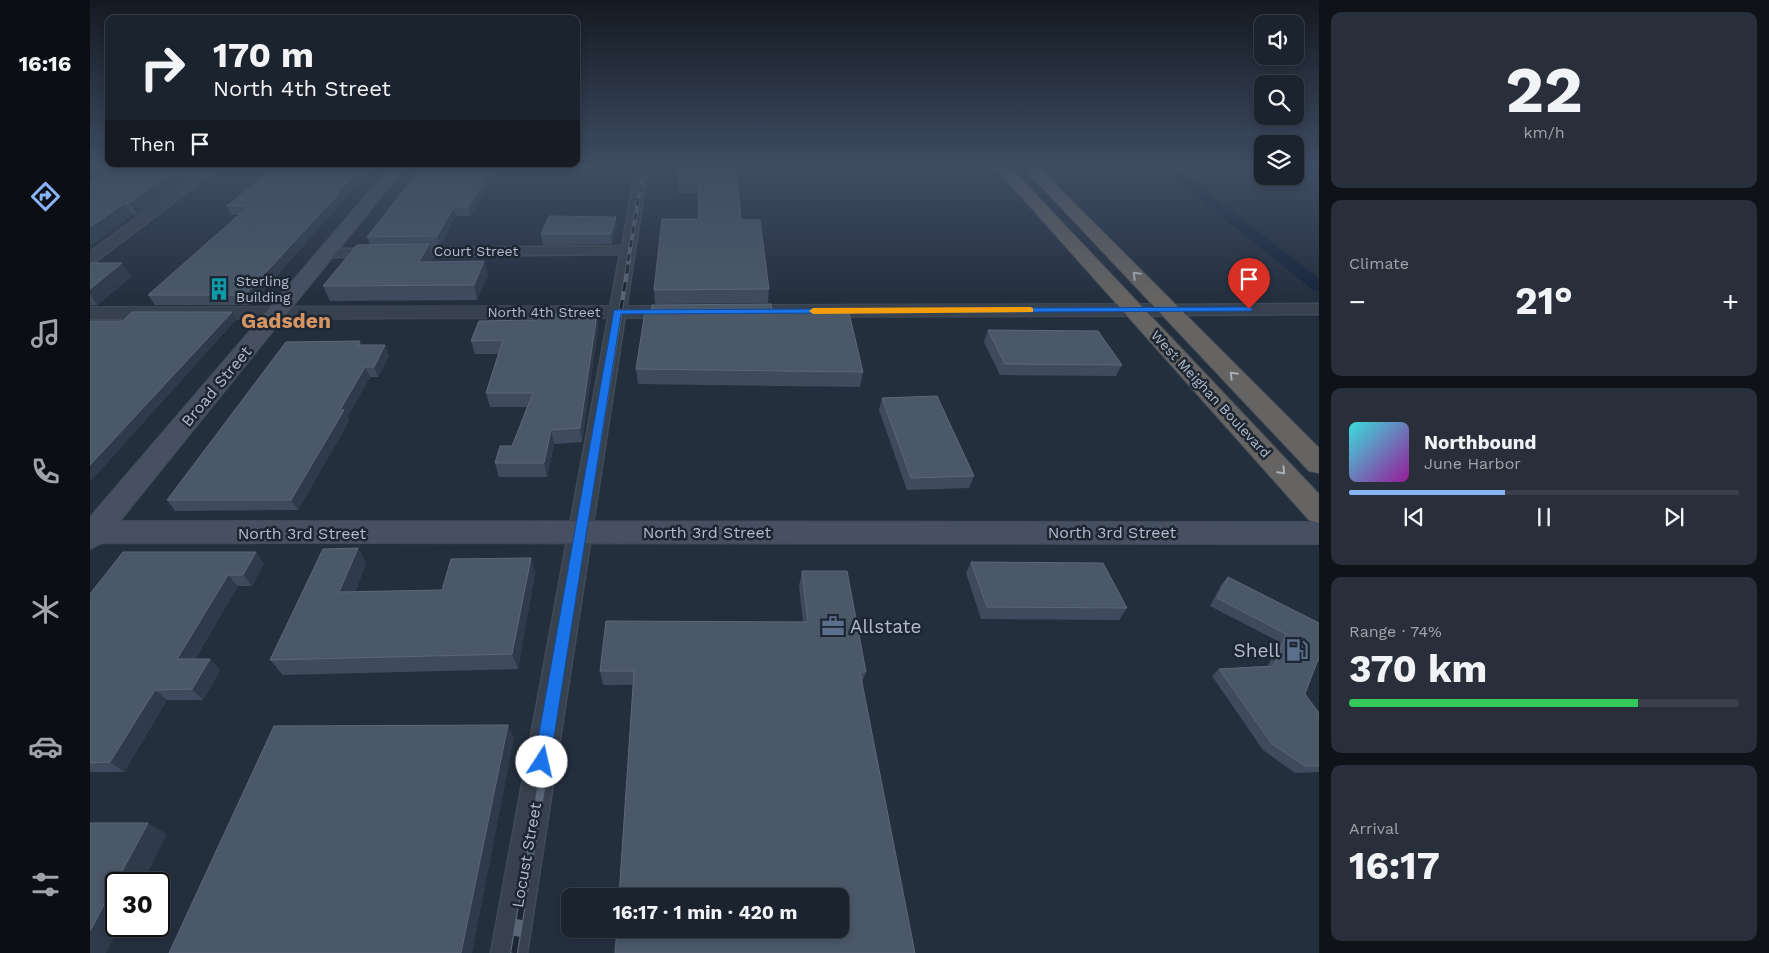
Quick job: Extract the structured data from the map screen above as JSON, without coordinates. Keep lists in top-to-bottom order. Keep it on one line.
{"streets":{"highway":["West Meighan Boulevard"],"main road":["Broad Street","North 3rd Street"],"street":["Court Street","North 4th Street","Locust Street"]},"crossings":[["Court Street","Broad Street"],["Court Street","Locust Street"],["North 4th Street","Broad Street"],["North 4th Street","West Meighan Boulevard"],["North 4th Street","Locust Street"],["Broad Street","North 3rd Street"],["North 3rd Street","Locust Street"]],"districts":["Gadsden"],"places":{"building":["Sterling Building"],"office":["Allstate"],"fuel station":["Shell"]},"page":{"tabs":"16:16","tile":[["22","km/h"],"Climate",["Range · 74%","370 km"],["Arrival","16:17"]],"turn":["170 m","North 4th Street"],"then":"Then","heat":["−","21°","+"],"song":["Northbound","June Harbor"],"limit":"30","trip":"16:17 · 1 min · 420 m"}}
